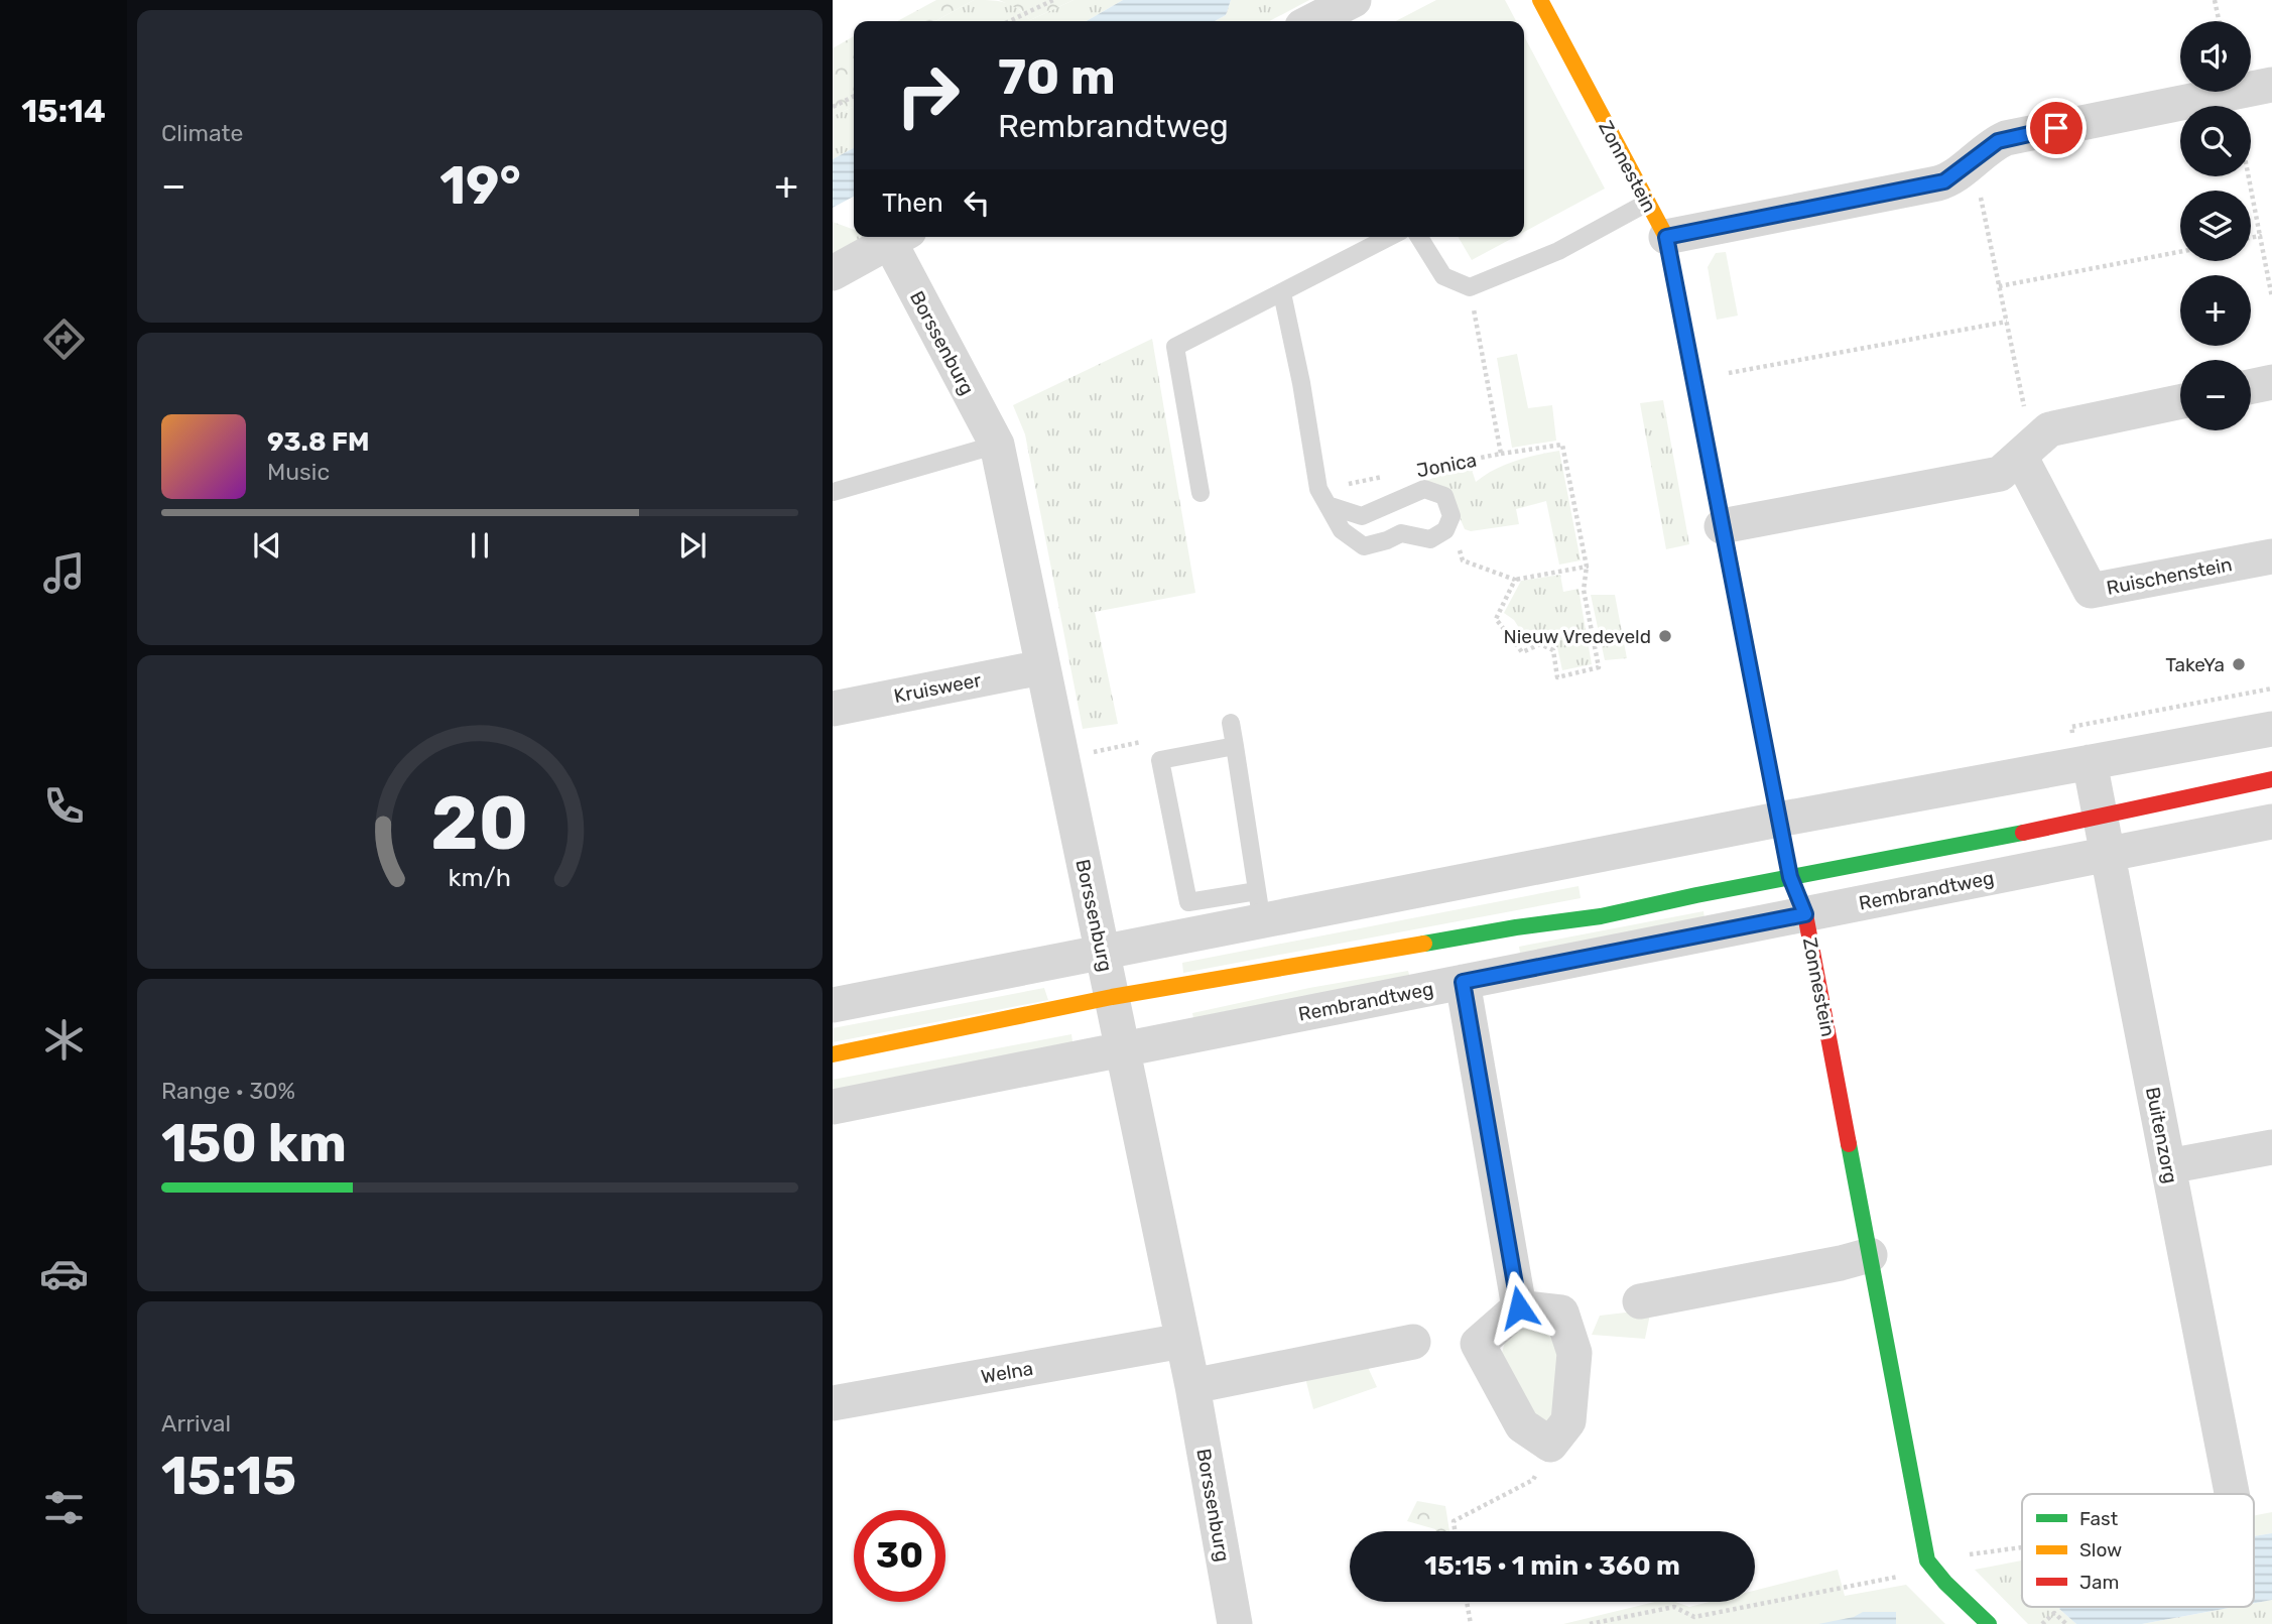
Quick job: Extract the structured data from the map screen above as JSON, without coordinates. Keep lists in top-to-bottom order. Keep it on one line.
{"streets":{"street":["Zonnestein","Borssenburg","Ruischenstein","Kruisweer","Rembrandtweg","Buitenzorg","Welna"],"lane":["Jonica"]},"crossings":[["Zonnestein","Rembrandtweg"],["Borssenburg","Kruisweer"],["Borssenburg","Rembrandtweg"],["Borssenburg","Welna"],["Rembrandtweg","Buitenzorg"]],"places":["Nieuw Vredeveld","TakeYa"],"legend":["Fast","Slow","Jam"],"page":{"tabs":"15:14","tile":["Climate",["Range · 30%","150 km"],["Arrival","15:15"]],"map_buttons":["+","−"],"turn":["70 m","Rembrandtweg"],"heat":["−","19°","+"],"then":"Then","song":["93.8 FM","Music"],"limit":"30","trip":"15:15 · 1 min · 360 m","gauge":["20","km/h"]}}
